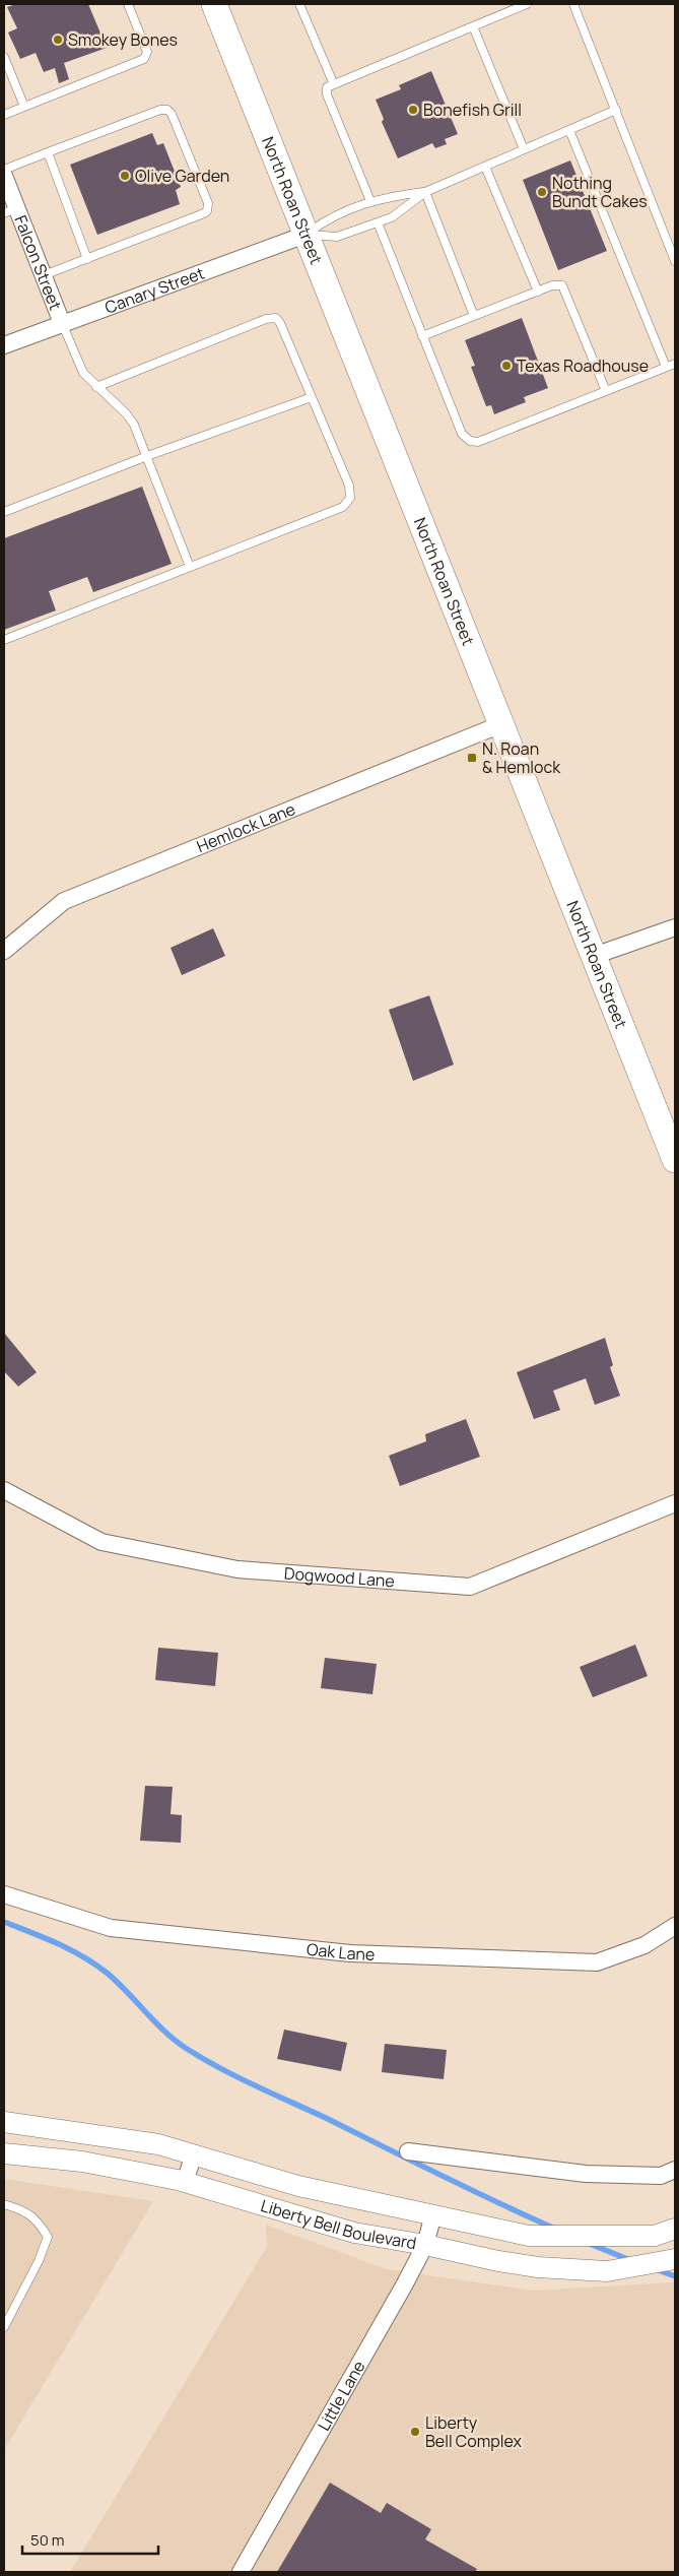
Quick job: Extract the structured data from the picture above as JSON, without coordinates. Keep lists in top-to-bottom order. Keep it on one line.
{"streets":{"main road":["North Roan Street"],"street":["Falcon Street","Canary Street","Hemlock Lane","Dogwood Lane","Oak Lane","Liberty Bell Boulevard","Little Lane"]},"crossings":[["North Roan Street","Canary Street"],["North Roan Street","Hemlock Lane"],["Falcon Street","Canary Street"],["Liberty Bell Boulevard","Little Lane"]],"places":{"other":["Smokey Bones","Bonefish Grill","Olive Garden","Nothing Bundt Cakes","Texas Roadhouse","Liberty Bell Complex"],"transit":["N. Roan & Hemlock"]},"scale_bar":"50 m"}
